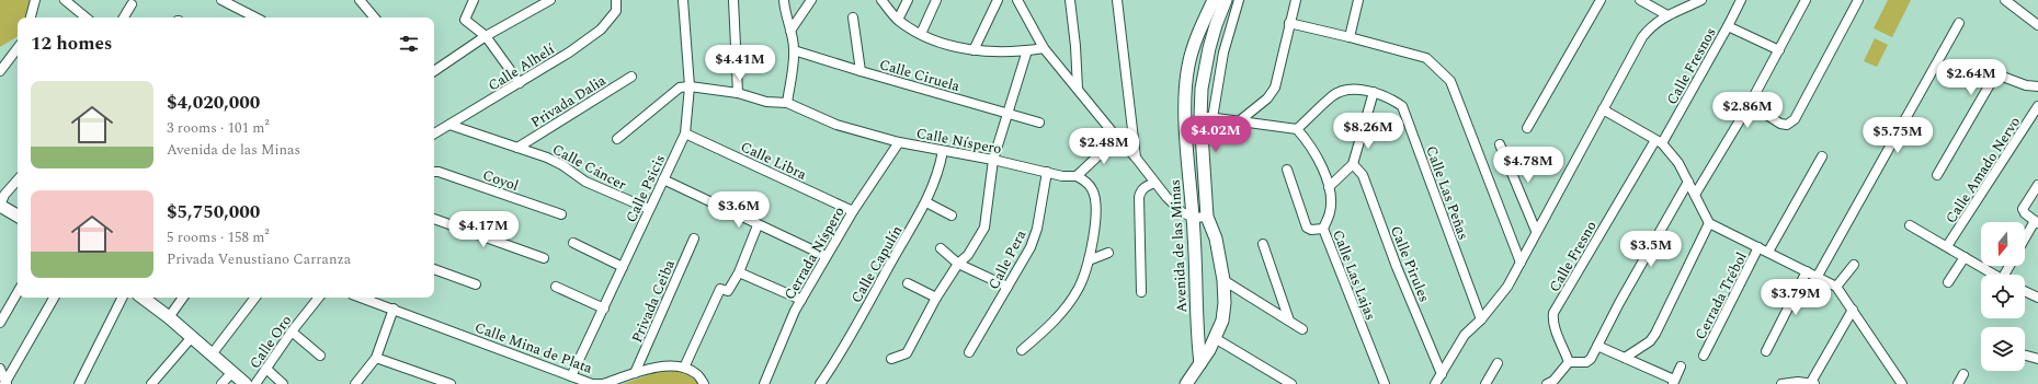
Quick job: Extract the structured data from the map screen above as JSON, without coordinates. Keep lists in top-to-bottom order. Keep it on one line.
{"streets":{"street":["Calle Fresnos","Calle Alhelí","Calle Ciruela","Privada Dalia","Calle Níspero","Calle Libra","Calle Cáncer","Calle Amado Nervo","Coyol","Calle Psicis","Calle Las Peñas","Avenida de las Minas","Cerrada Níspero","Calle Fresno","Calle Pera","Calle Capulín","Calle Pirules","Calle Las Lajas","Cerrada Trébol","Privada Ceiba","Calle Oro","Calle Mina de Plata"]},"crossings":[["Calle Fresnos","Calle Fresno"],["Calle Alhelí","Calle Cáncer"],["Privada Dalia","Calle Cáncer"],["Calle Níspero","Calle Psicis"],["Calle Níspero","Cerrada Níspero"],["Calle Níspero","Calle Pera"],["Calle Níspero","Calle Capulín"],["Calle Libra","Calle Psicis"],["Calle Libra","Cerrada Níspero"],["Calle Cáncer","Calle Psicis"],["Calle Psicis","Calle Mina de Plata"],["Calle Las Peñas","Calle Las Lajas"],["Privada Ceiba","Calle Mina de Plata"]],"north":"bottom","page":{"heading":"12 homes","price":["$4.41M","$2.64M","$2.86M","$8.26M","$4.02M","$5.75M","$2.48M","$4.78M","$3.6M","$4.17M","$3.5M","$3.79M"],"list":[{"name":"$4,020,000","note":"3 rooms · 101 m² · Avenida de las Minas"},{"name":"$5,750,000","note":"5 rooms · 158 m² · Privada Venustiano Carranza"}]}}
